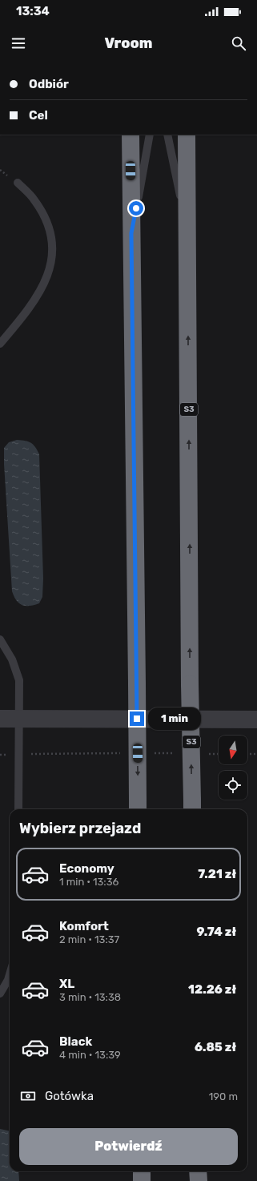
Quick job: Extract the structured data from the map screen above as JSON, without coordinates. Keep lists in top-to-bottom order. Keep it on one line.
{"streets":{"highway":["S3"]},"north":"bottom","page":{"status":"13:34","header":"Vroom","banner":["Odbiór","Cel"],"bubble":"1 min","heading":"Wybierz przejazd","list":[{"name":"Economy","note":"1 min · 13:36","value":"7.21 zł"},{"name":"Komfort","note":"2 min · 13:37","value":"9.74 zł"},{"name":"XL","note":"3 min · 13:38","value":"12.26 zł"},{"name":"Black","note":"4 min · 13:39","value":"6.85 zł"}],"pay":["Gotówka","190 m"],"buttons":"Potwierdź"}}
